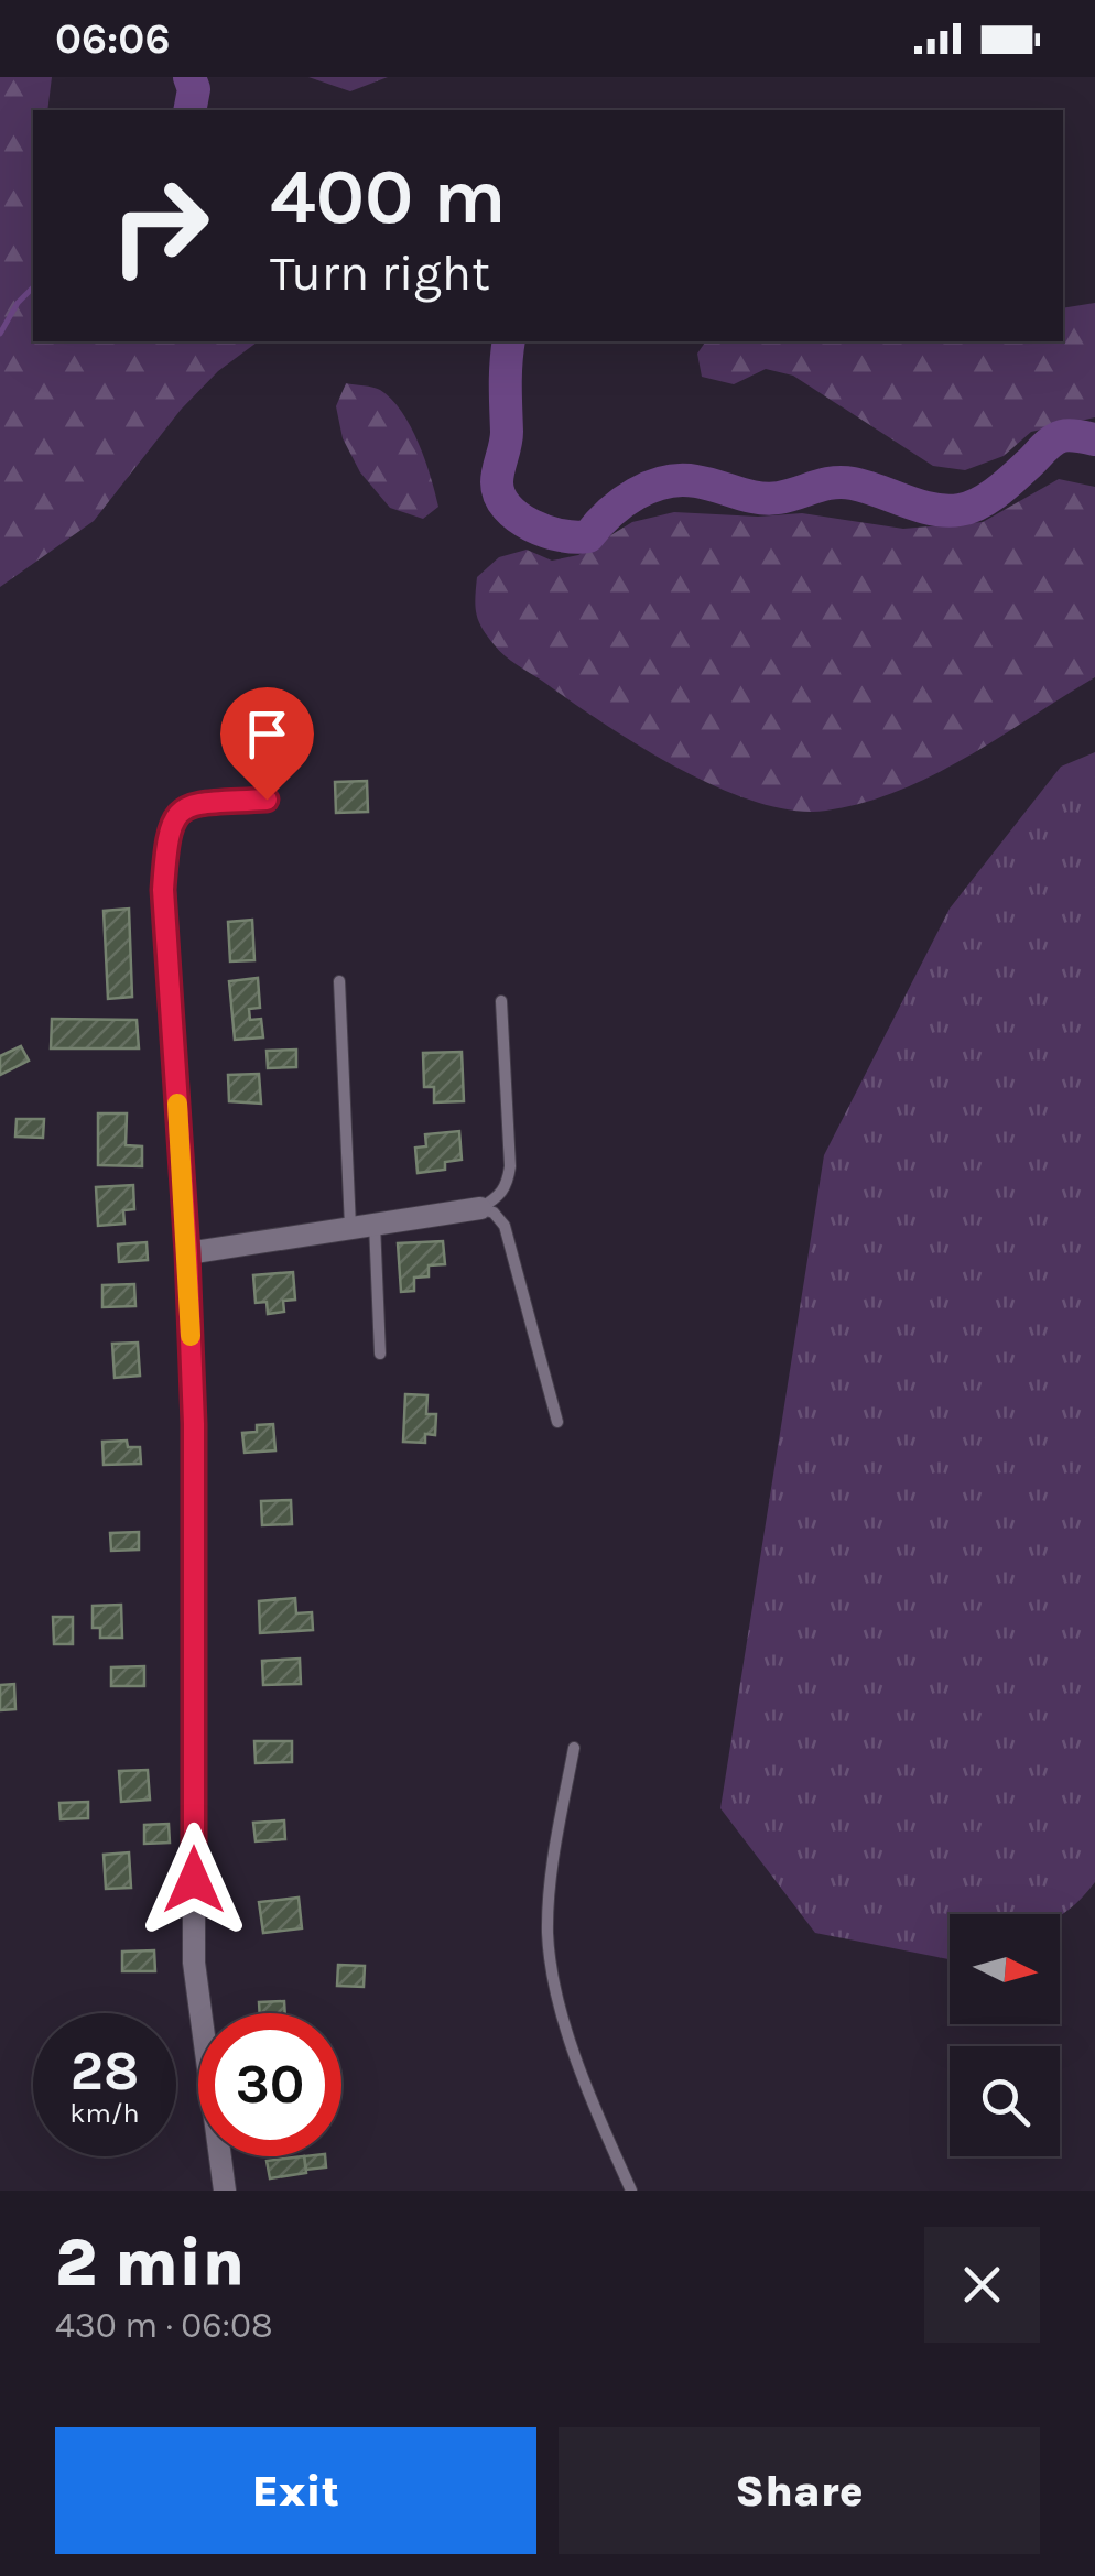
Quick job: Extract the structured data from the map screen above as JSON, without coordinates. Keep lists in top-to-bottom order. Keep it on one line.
{"north":"right","page":{"status":"06:06","turn":["400 m","Turn right"],"speed":"28 km/h","limit":"30","heading":["2 min","430 m · 06:08"],"buttons":["Exit","Share"]}}
